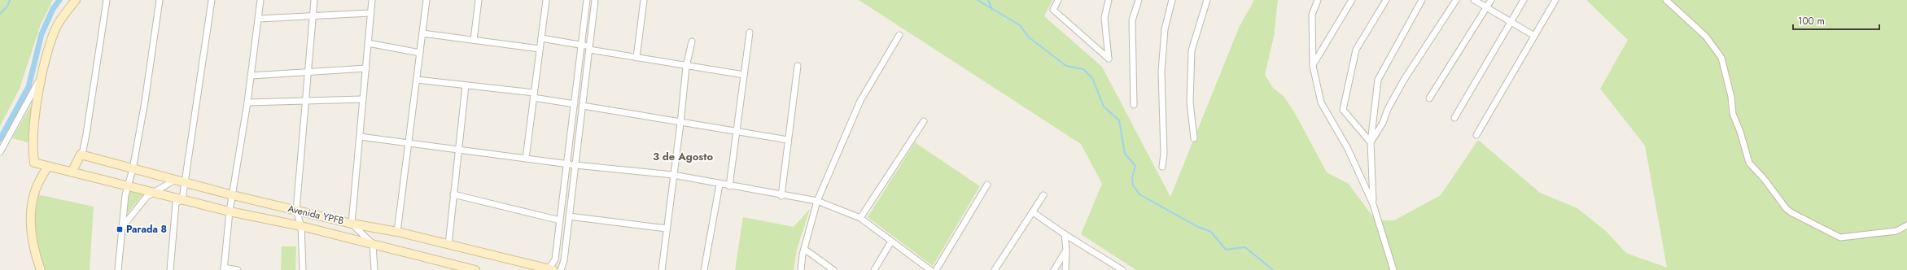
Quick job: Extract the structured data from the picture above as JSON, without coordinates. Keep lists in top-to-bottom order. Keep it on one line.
{"streets":{"street":["Avenida YPFB"]},"districts":["3 de Agosto"],"places":{"transit":["Parada 8"]},"scale_bar":"100 m"}
